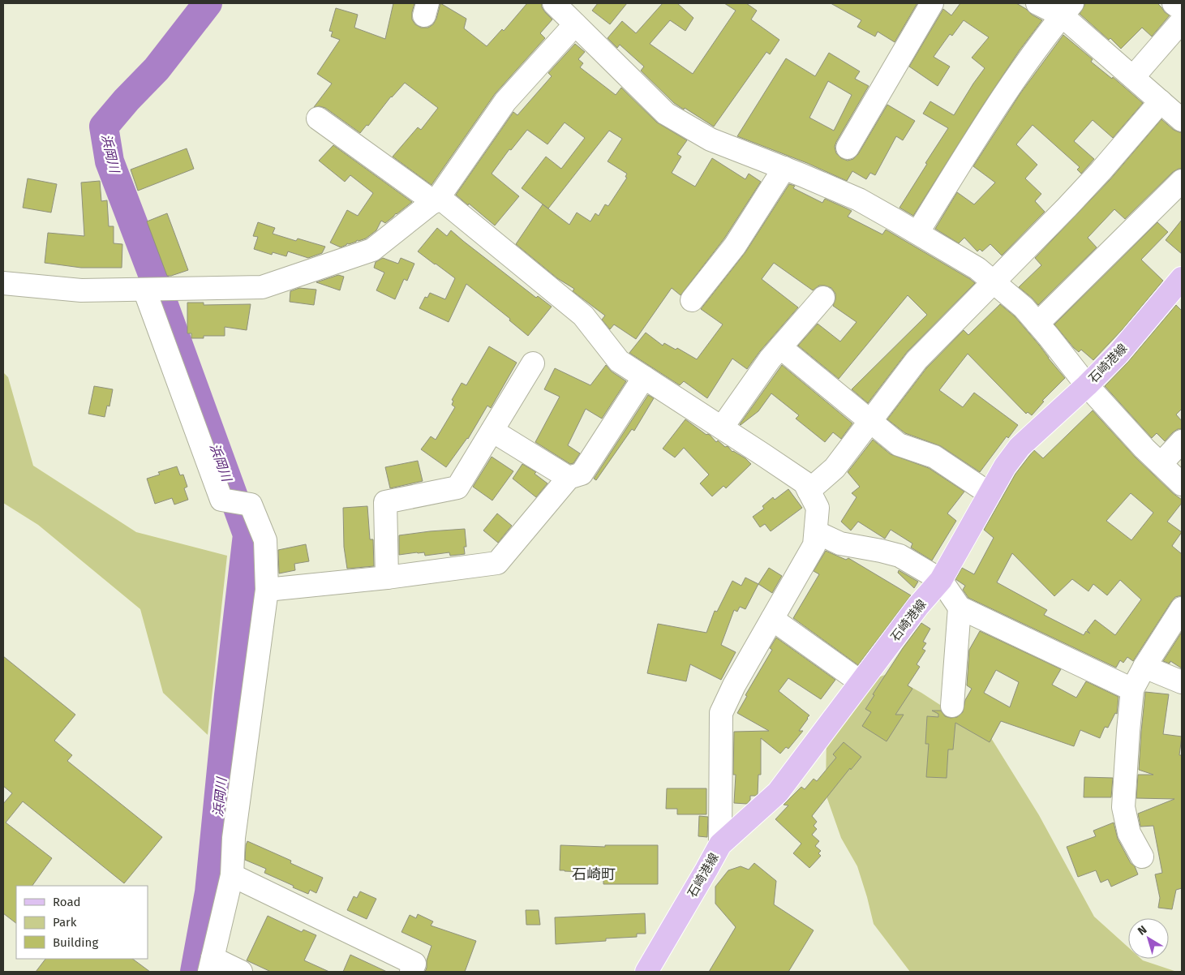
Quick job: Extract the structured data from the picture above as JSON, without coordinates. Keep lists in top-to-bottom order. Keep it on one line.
{"streets":{"main road":["石崎港線"]},"districts":["石崎町"],"water":["浜岡川"],"legend":["Road","Park","Building"],"north":"top left"}
